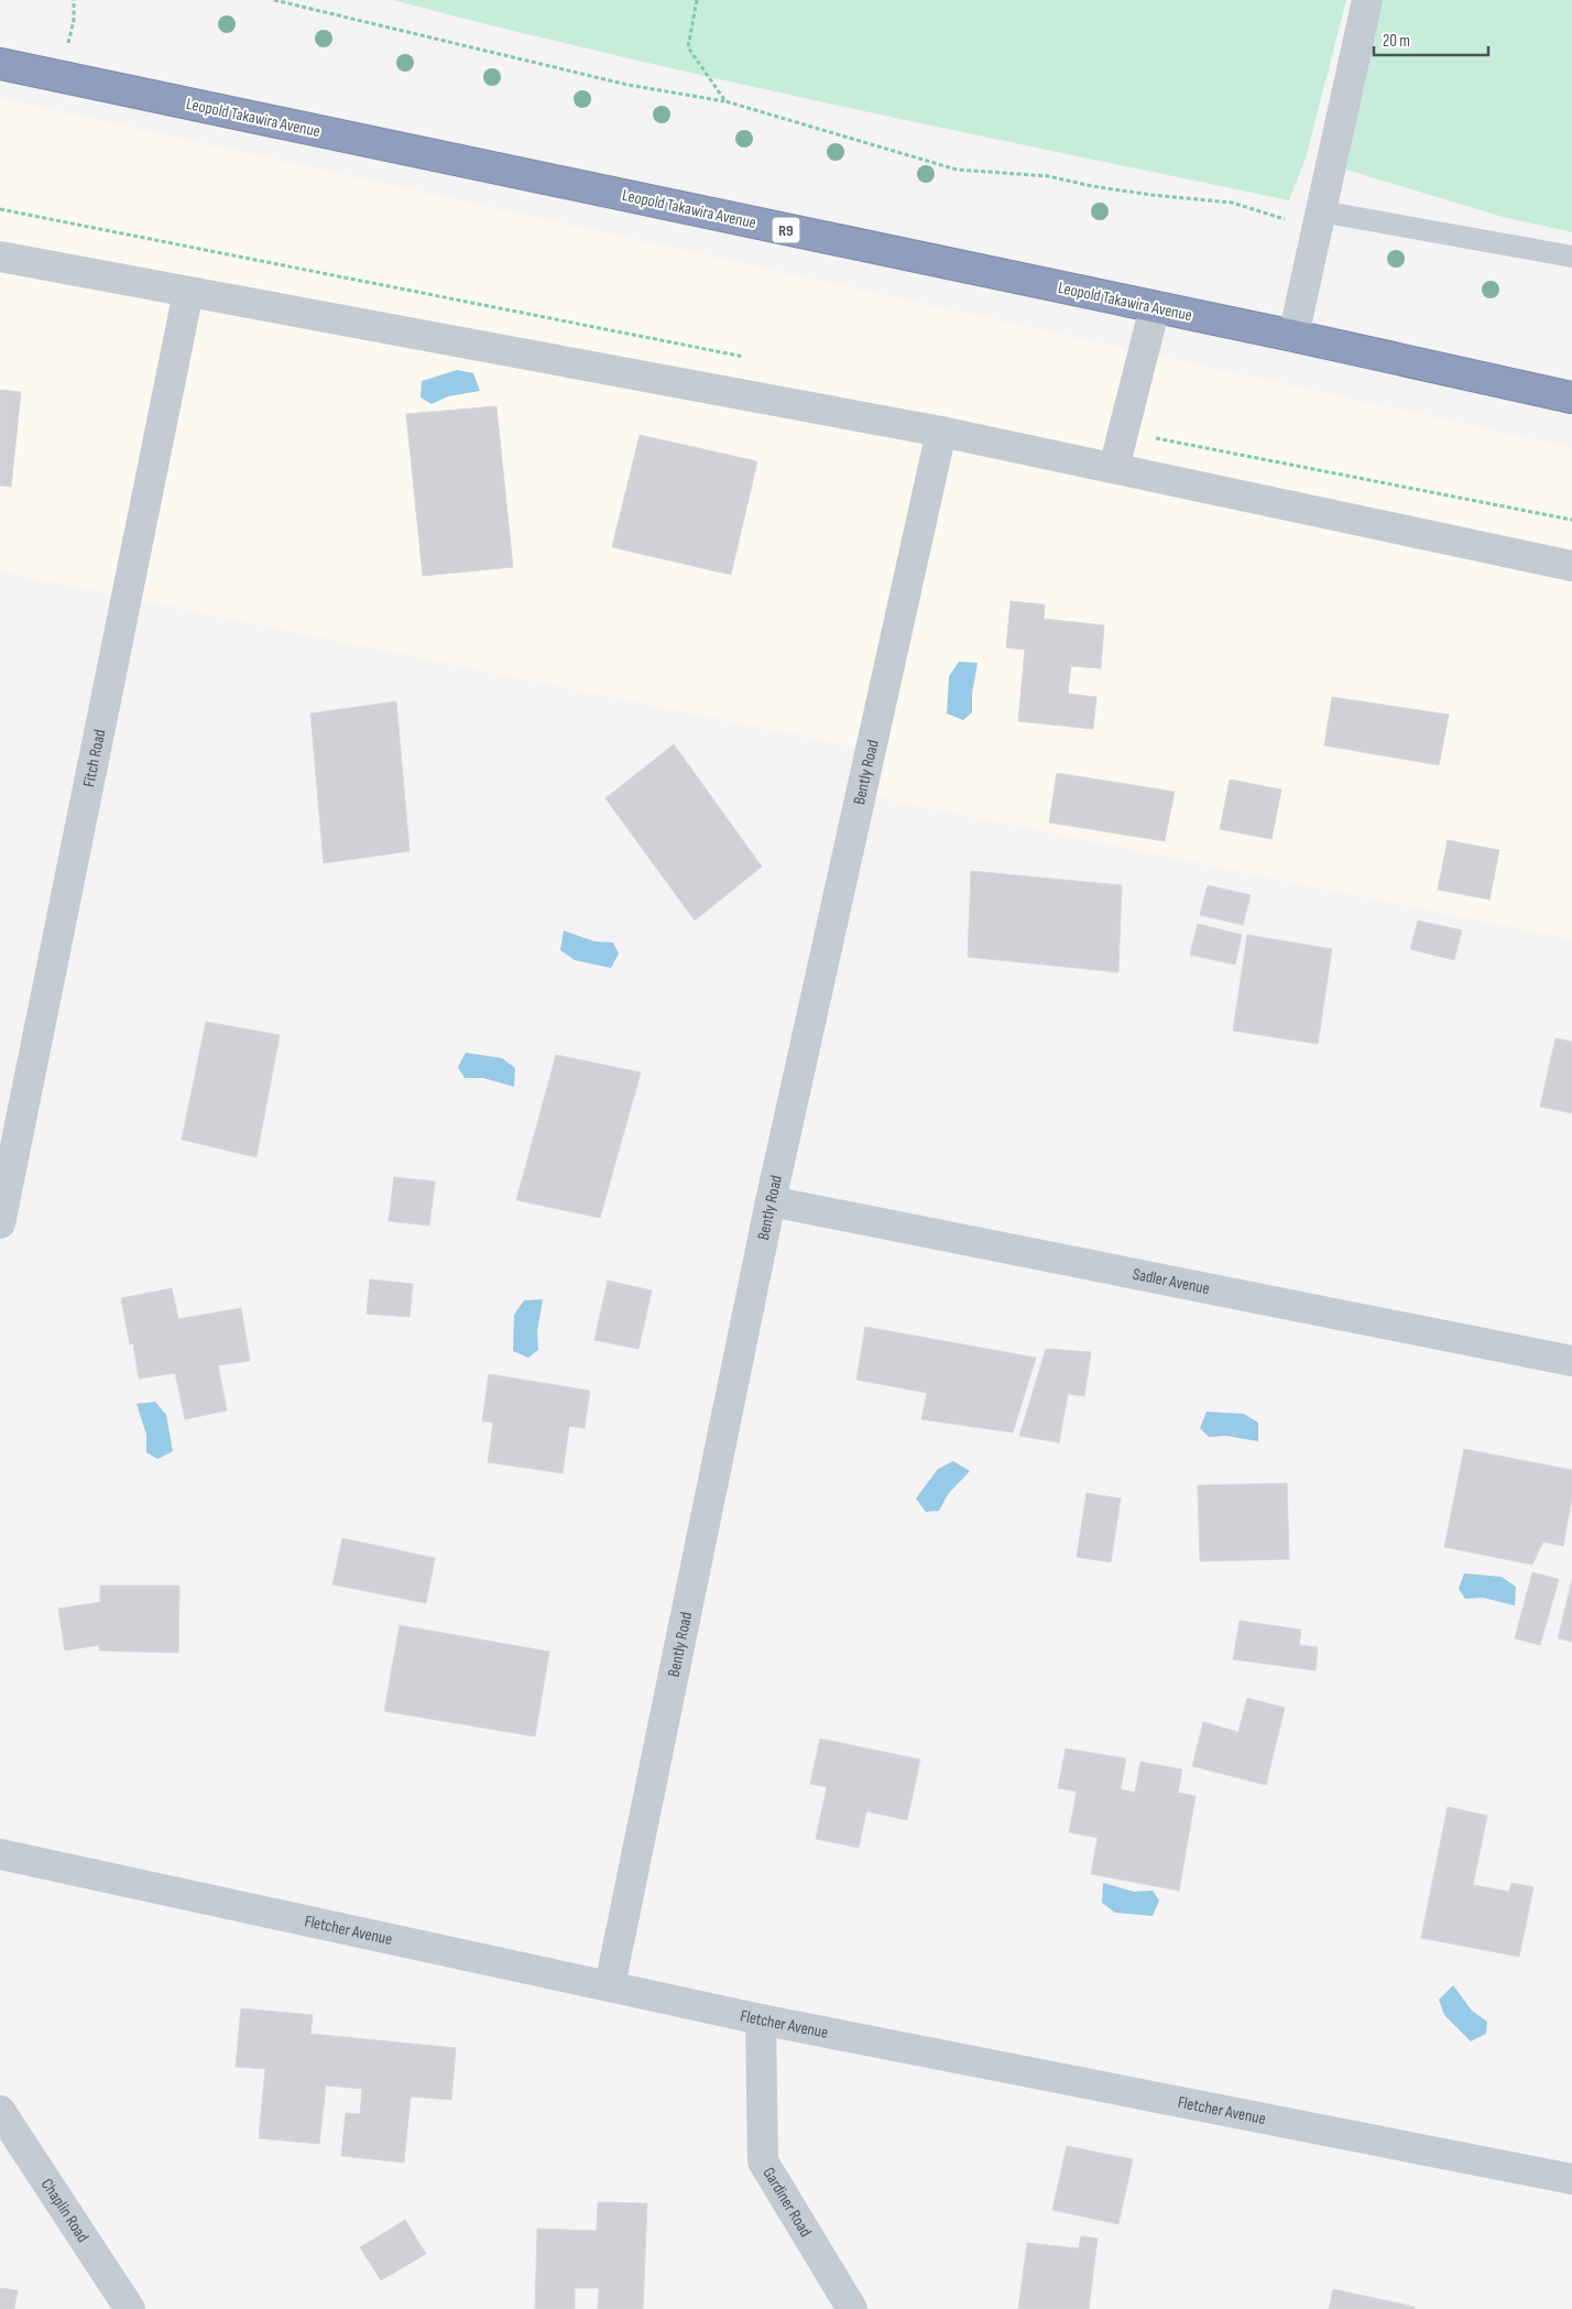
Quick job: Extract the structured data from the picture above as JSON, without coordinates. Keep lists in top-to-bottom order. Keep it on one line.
{"streets":{"highway":["Leopold Takawira Avenue","R9"],"street":["Fitch Road","Bently Road","Sadler Avenue","Fletcher Avenue","Gardiner Road","Chaplin Road"]},"crossings":[["Bently Road","Sadler Avenue"],["Bently Road","Fletcher Avenue"],["Fletcher Avenue","Gardiner Road"]],"scale_bar":"20 m"}
